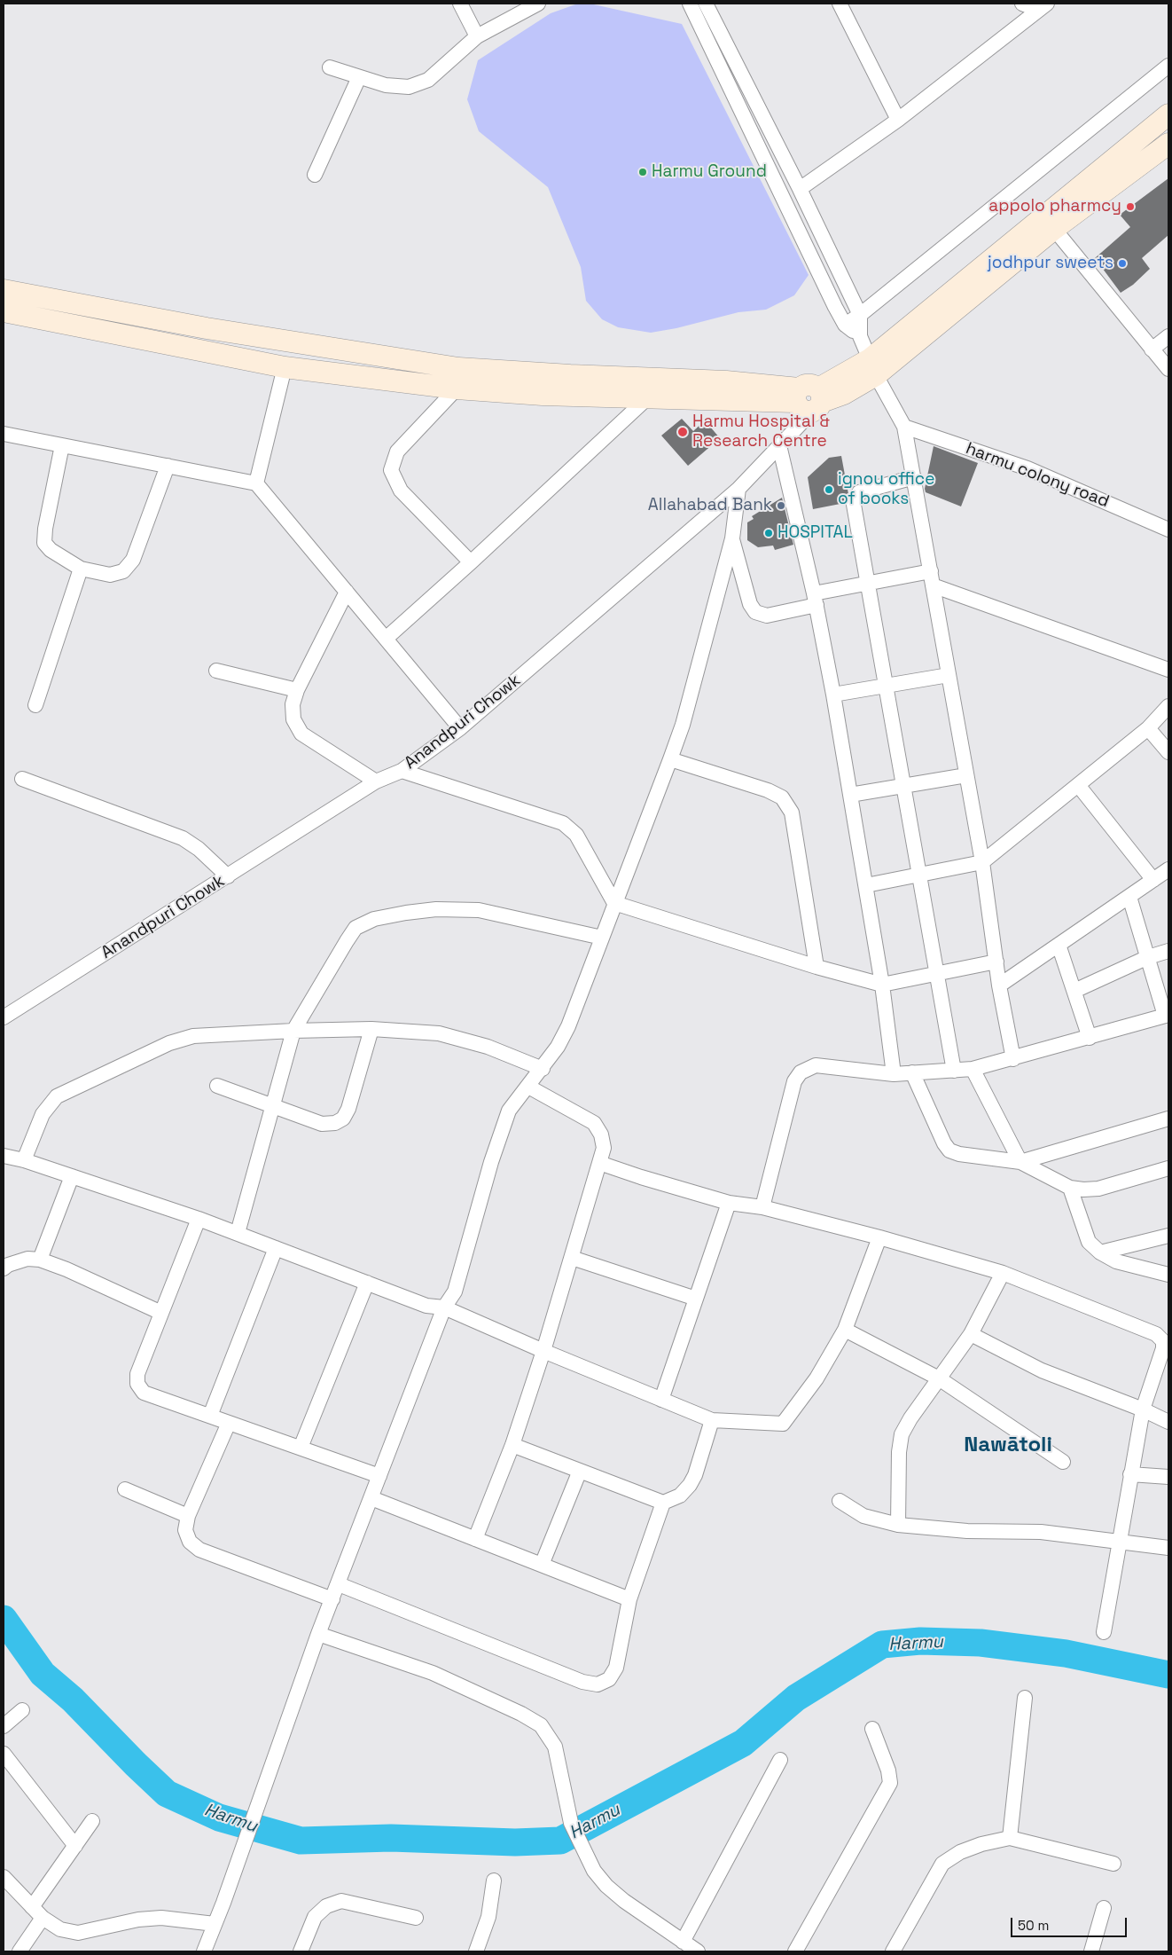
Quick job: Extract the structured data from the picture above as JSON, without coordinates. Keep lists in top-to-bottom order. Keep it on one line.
{"streets":{"street":["harmu colony road","Anandpuri Chowk"]},"districts":["Nawātoli"],"water":["Harmu"],"places":["Harmu Ground","appolo pharmcy","jodhpur sweets","Harmu Hospital & Research Centre","ignou office of books","Allahabad Bank","HOSPITAL"],"scale_bar":"50 m"}
